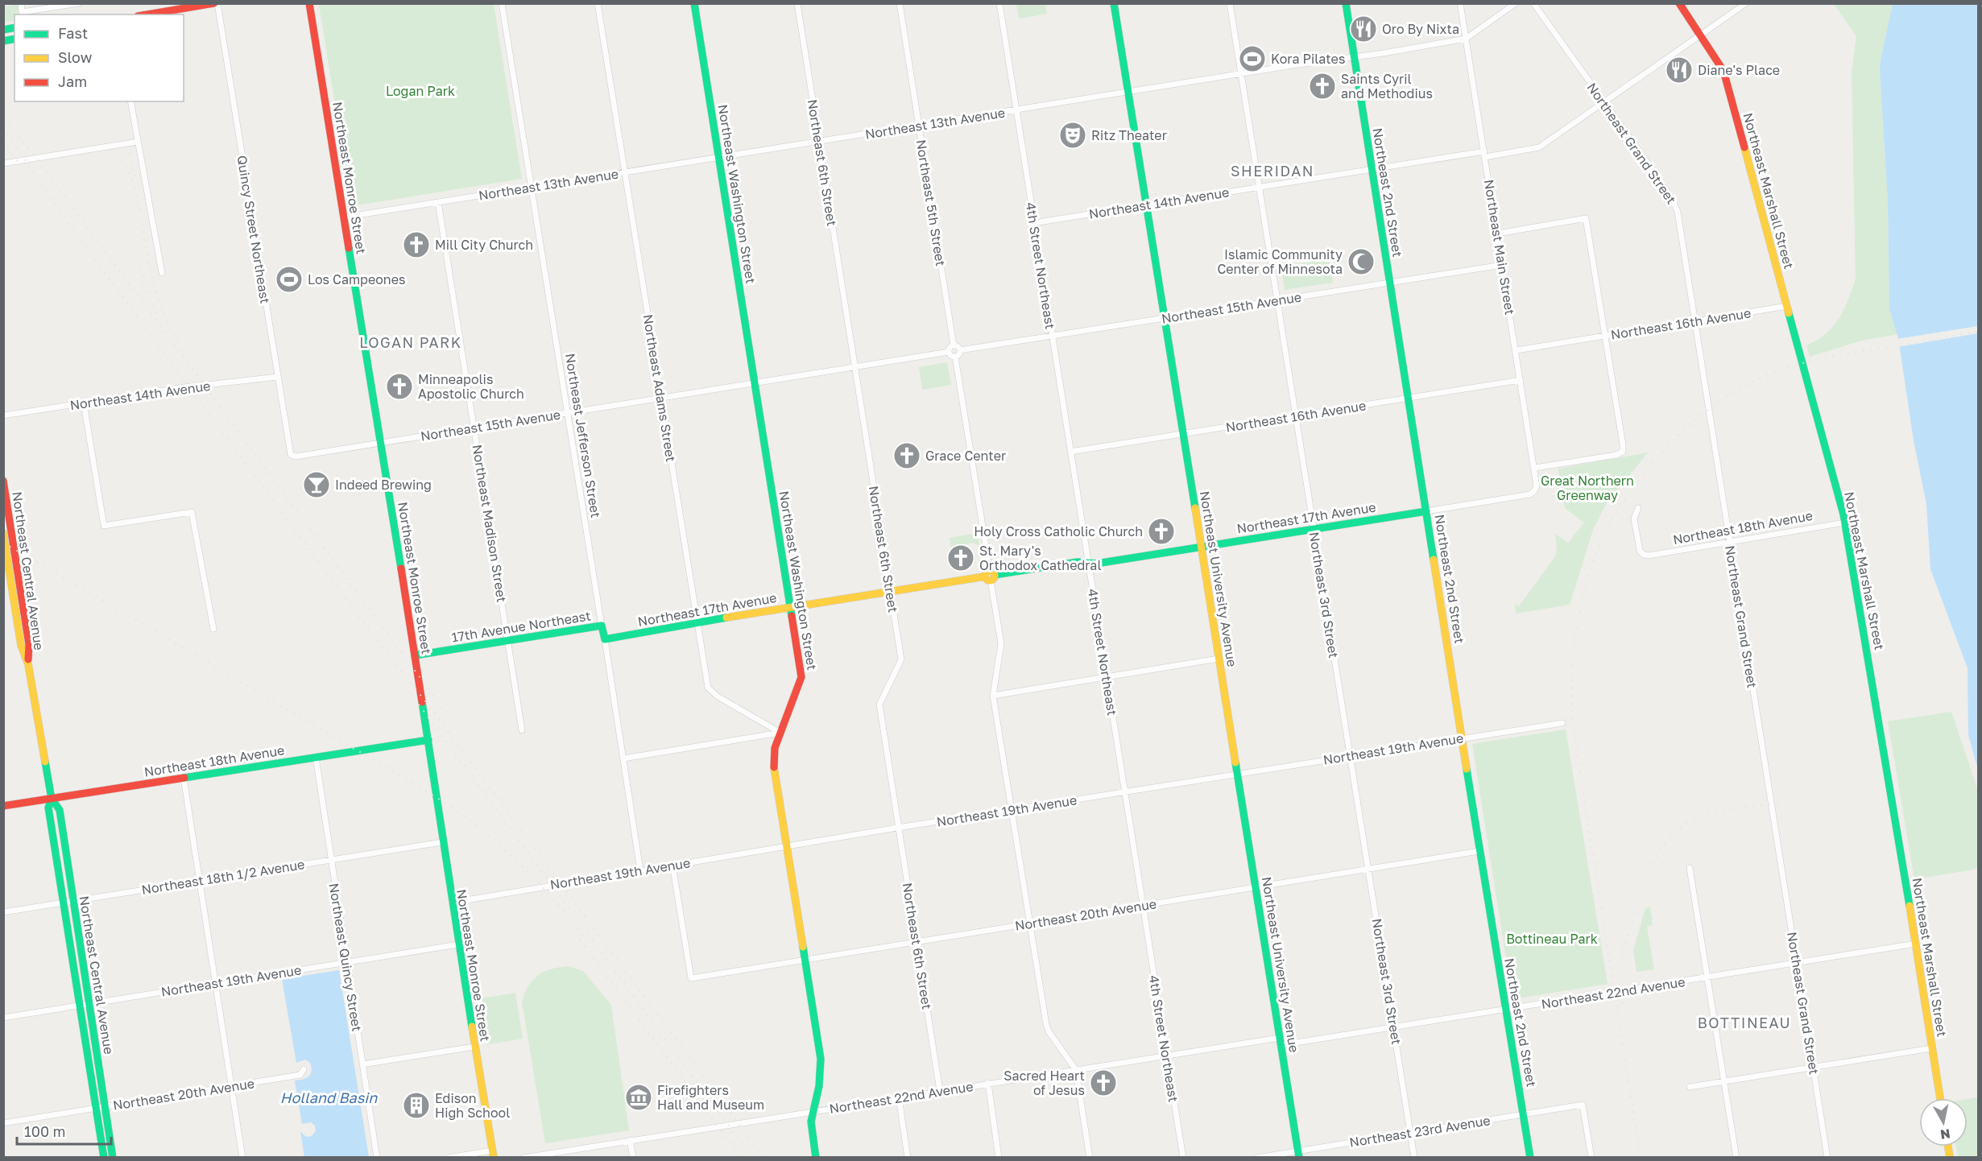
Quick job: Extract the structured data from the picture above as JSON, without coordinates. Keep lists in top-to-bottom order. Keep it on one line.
{"streets":{"street":["Northeast 13th Avenue","Northeast Grand Street","Northeast 6th Street","Northeast Monroe Street","Northeast Marshall Street","Northeast 2nd Street","Northeast Washington Street","Northeast 5th Street","Northeast 14th Avenue","Quincy Street Northeast","Northeast Main Street","4th Street Northeast","Northeast 15th Avenue","Northeast 16th Avenue","Northeast Adams Street","Northeast Jefferson Street","Northeast 17th Avenue","Northeast Madison Street","Northeast 18th Avenue","Northeast Central Avenue","Northeast University Avenue","Northeast 3rd Street","17th Avenue Northeast","Northeast 19th Avenue","Northeast 18th 1/2 Avenue","Northeast 20th Avenue","Northeast Quincy Street","Northeast 22nd Avenue","Northeast 23rd Avenue"]},"crossings":[["Northeast 13th Avenue","Northeast 6th Street"],["Northeast 13th Avenue","Northeast Monroe Street"],["Northeast 13th Avenue","Northeast 2nd Street"],["Northeast 13th Avenue","Northeast Washington Street"],["Northeast 13th Avenue","Northeast 5th Street"],["Northeast 13th Avenue","Northeast Main Street"],["Northeast 13th Avenue","4th Street Northeast"],["Northeast 13th Avenue","Northeast Adams Street"],["Northeast 13th Avenue","Northeast Jefferson Street"],["Northeast 13th Avenue","Northeast Madison Street"],["Northeast 13th Avenue","Northeast University Avenue"],["Northeast 13th Avenue","Northeast 3rd Street"],["Northeast Grand Street","Northeast 14th Avenue"],["Northeast Grand Street","Northeast 16th Avenue"],["Northeast Grand Street","Northeast 18th Avenue"],["Northeast Grand Street","Northeast 22nd Avenue"],["Northeast 6th Street","Northeast 15th Avenue"],["Northeast 6th Street","Northeast 17th Avenue"],["Northeast 6th Street","Northeast 19th Avenue"],["Northeast 6th Street","Northeast 20th Avenue"],["Northeast 6th Street","Northeast 22nd Avenue"],["Northeast Monroe Street","Northeast 15th Avenue"],["Northeast Monroe Street","Northeast 18th Avenue"],["Northeast Monroe Street","17th Avenue Northeast"],["Northeast Monroe Street","Northeast 19th Avenue"],["Northeast Monroe Street","Northeast 18th 1/2 Avenue"],["Northeast Marshall Street","Northeast 14th Avenue"],["Northeast Marshall Street","Northeast 16th Avenue"],["Northeast Marshall Street","Northeast 18th Avenue"],["Northeast Marshall Street","Northeast 22nd Avenue"],["Northeast 2nd Street","Northeast 14th Avenue"],["Northeast 2nd Street","Northeast 15th Avenue"],["Northeast 2nd Street","Northeast 16th Avenue"],["Northeast 2nd Street","Northeast 17th Avenue"],["Northeast 2nd Street","Northeast 19th Avenue"],["Northeast 2nd Street","Northeast 20th Avenue"],["Northeast 2nd Street","Northeast 22nd Avenue"],["Northeast 2nd Street","Northeast 23rd Avenue"],["Northeast Washington Street","Northeast 15th Avenue"],["Northeast Washington Street","Northeast Adams Street"],["Northeast Washington Street","Northeast 17th Avenue"],["Northeast Washington Street","Northeast 19th Avenue"],["Northeast Washington Street","Northeast 20th Avenue"],["Northeast Washington Street","Northeast 22nd Avenue"],["Northeast 5th Street","Northeast 15th Avenue"],["Northeast 14th Avenue","Quincy Street Northeast"],["Northeast 14th Avenue","Northeast Main Street"],["Northeast 14th Avenue","4th Street Northeast"],["Northeast 14th Avenue","Northeast University Avenue"],["Northeast 14th Avenue","Northeast 3rd Street"],["Quincy Street Northeast","Northeast 15th Avenue"],["Northeast Main Street","Northeast 15th Avenue"],["Northeast Main Street","Northeast 16th Avenue"],["Northeast Main Street","Northeast 17th Avenue"],["4th Street Northeast","Northeast 15th Avenue"],["4th Street Northeast","Northeast 16th Avenue"],["4th Street Northeast","Northeast 17th Avenue"],["4th Street Northeast","Northeast 19th Avenue"],["4th Street Northeast","Northeast 20th Avenue"],["4th Street Northeast","Northeast 22nd Avenue"],["Northeast 15th Avenue","Northeast Adams Street"],["Northeast 15th Avenue","Northeast Jefferson Street"],["Northeast 15th Avenue","Northeast Madison Street"],["Northeast 15th Avenue","Northeast University Avenue"],["Northeast 15th Avenue","Northeast 3rd Street"],["Northeast 16th Avenue","Northeast University Avenue"],["Northeast 16th Avenue","Northeast 3rd Street"],["Northeast Adams Street","Northeast 17th Avenue"],["Northeast Jefferson Street","Northeast 17th Avenue"],["Northeast Jefferson Street","17th Avenue Northeast"],["Northeast Jefferson Street","Northeast 19th Avenue"],["Northeast 17th Avenue","Northeast University Avenue"],["Northeast 17th Avenue","Northeast 3rd Street"],["Northeast Madison Street","17th Avenue Northeast"],["Northeast 18th Avenue","Northeast Central Avenue"],["Northeast 18th Avenue","Northeast Quincy Street"],["Northeast Central Avenue","Northeast 19th Avenue"],["Northeast Central Avenue","Northeast 18th 1/2 Avenue"],["Northeast Central Avenue","Northeast 20th Avenue"],["Northeast University Avenue","Northeast 19th Avenue"],["Northeast University Avenue","Northeast 20th Avenue"],["Northeast University Avenue","Northeast 22nd Avenue"],["Northeast University Avenue","Northeast 23rd Avenue"],["Northeast 3rd Street","Northeast 19th Avenue"],["Northeast 3rd Street","Northeast 20th Avenue"],["Northeast 3rd Street","Northeast 22nd Avenue"],["Northeast 3rd Street","Northeast 23rd Avenue"],["Northeast 19th Avenue","Northeast 20th Avenue"],["Northeast 19th Avenue","Northeast Quincy Street"],["Northeast 18th 1/2 Avenue","Northeast Quincy Street"]],"districts":["SHERIDAN","LOGAN PARK","BOTTINEAU"],"water":["Holland Basin"],"parks":["Logan Park","Great Northern Greenway","Bottineau Park"],"places":{"restaurant":["Oro By Nixta","Diane's Place"],"sports":["Kora Pilates","Los Campeones"],"church":["Saints Cyril and Methodius","Mill City Church","Minneapolis Apostolic Church","Grace Center","Holy Cross Catholic Church","St. Mary's Orthodox Cathedral","Sacred Heart of Jesus"],"theatre":["Ritz Theater"],"mosque":["Islamic Community Center of Minnesota"],"bar":["Indeed Brewing"],"museum":["Firefighters Hall and Museum"],"building":["Edison High School"]},"legend":["Fast","Slow","Jam"],"scale_bar":"100 m","north":"bottom"}
